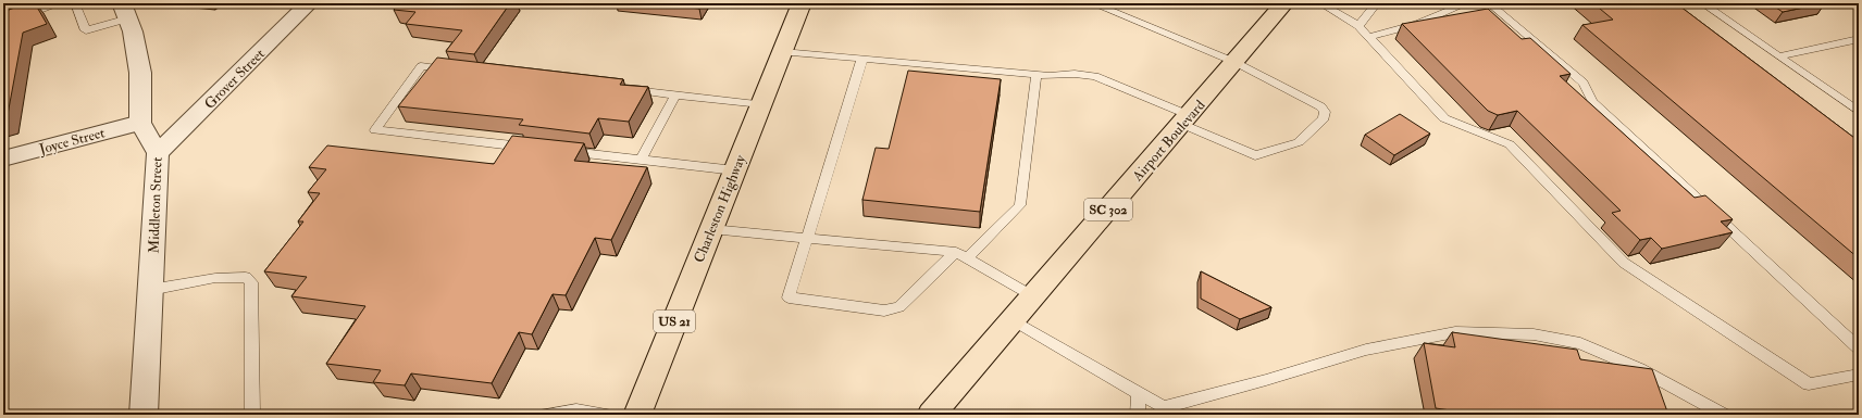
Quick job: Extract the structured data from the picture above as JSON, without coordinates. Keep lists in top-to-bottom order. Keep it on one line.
{"streets":{"main road":["Airport Boulevard","Charleston Highway","SC 302","US 21"],"street":["Grover Street","Joyce Street","Middleton Street"]},"crossings":[["Grover Street","Middleton Street"],["Joyce Street","Middleton Street"]]}
